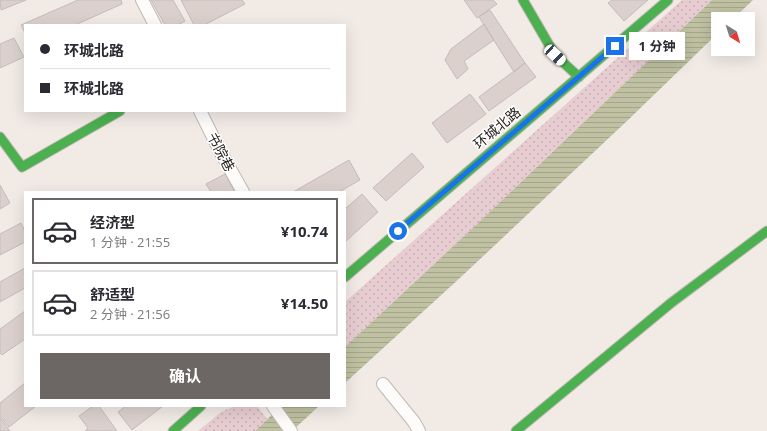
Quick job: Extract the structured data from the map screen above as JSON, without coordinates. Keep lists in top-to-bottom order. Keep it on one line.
{"streets":{"street":["环城北路","书院巷"]},"north":"bottom right","page":{"banner":["环城北路","环城北路"],"bubble":"1 分钟","list":[{"name":"经济型","note":"1 分钟 · 21:55","value":"¥10.74"},{"name":"舒适型","note":"2 分钟 · 21:56","value":"¥14.50"}],"buttons":"确认"}}
